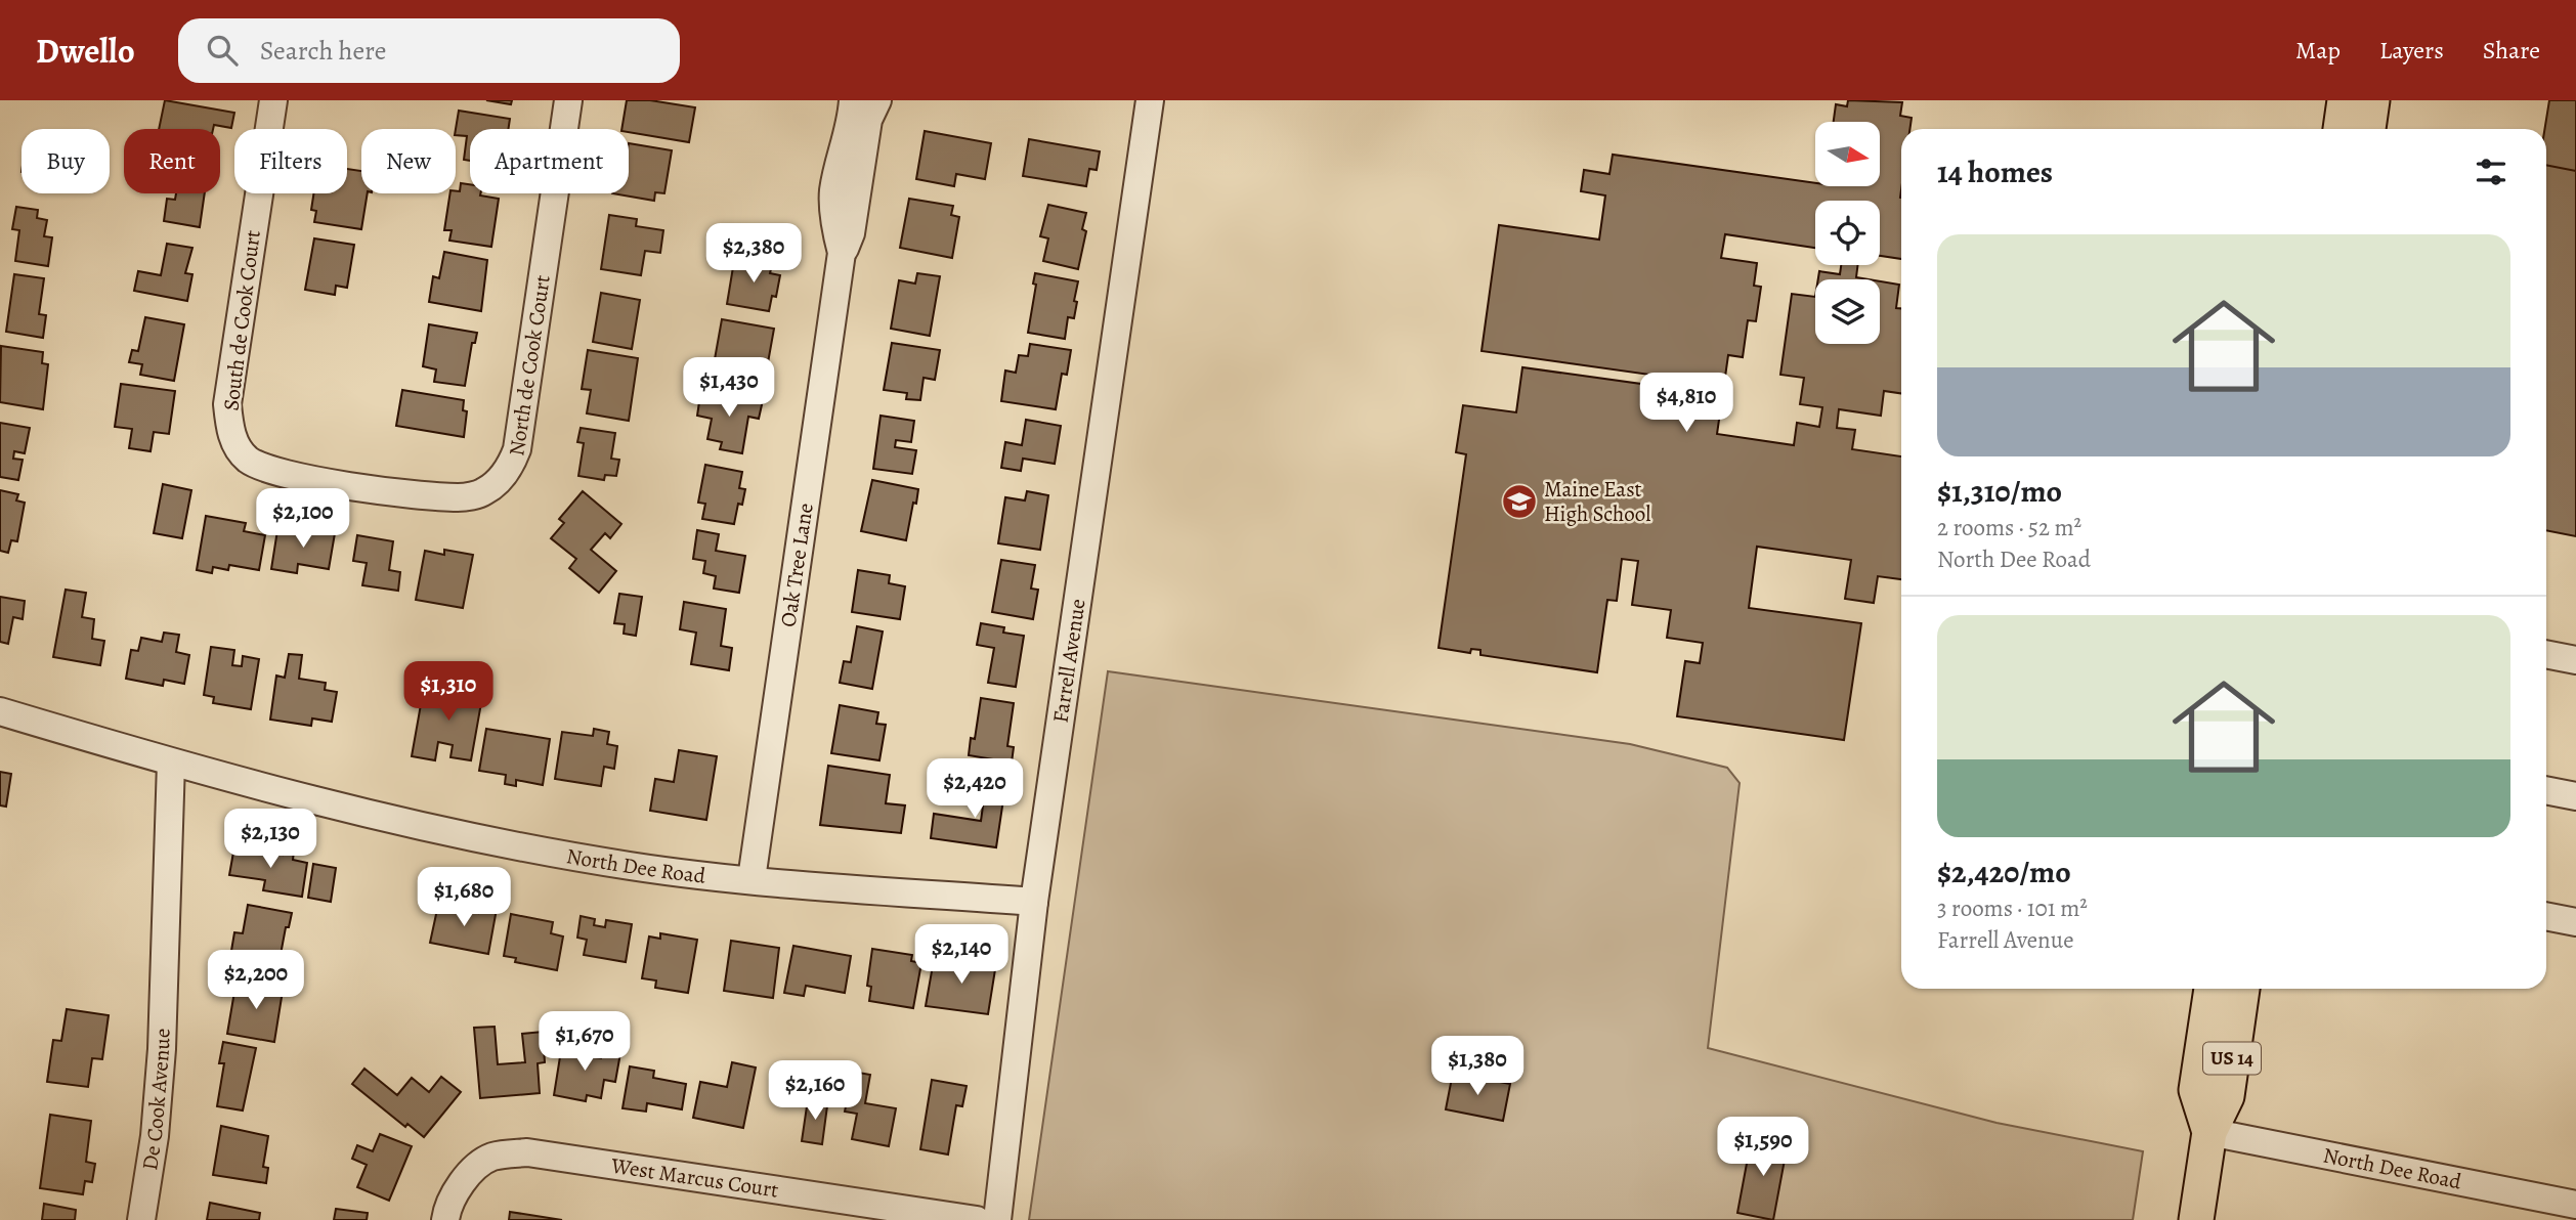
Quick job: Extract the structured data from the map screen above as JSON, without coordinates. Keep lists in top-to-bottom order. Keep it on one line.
{"streets":{"main road":["US 14"],"street":["South de Cook Court","North de Cook Court","Oak Tree Lane","Farrell Avenue","North Dee Road","De Cook Avenue","West Marcus Court"]},"crossings":[["South de Cook Court","North de Cook Court"],["Oak Tree Lane","North Dee Road"],["Farrell Avenue","North Dee Road"],["North Dee Road","US 14"],["North Dee Road","De Cook Avenue"]],"places":{"school or university":["Maine East High School"]},"north":"right","page":{"header":"Dwello","search":"Search here","nav":["Map","Layers","Share"],"chip":["Buy","Rent","Filters","New","Apartment"],"heading":"14 homes","list":[{"name":"$1,310/mo","note":"2 rooms · 52 m² · North Dee Road"},{"name":"$2,420/mo","note":"3 rooms · 101 m² · Farrell Avenue"}],"price":["$2,380","$1,430","$4,810","$2,100","$1,310","$2,420","$2,130","$1,680","$2,140","$2,200","$1,670","$1,380","$2,160","$1,590"]}}
